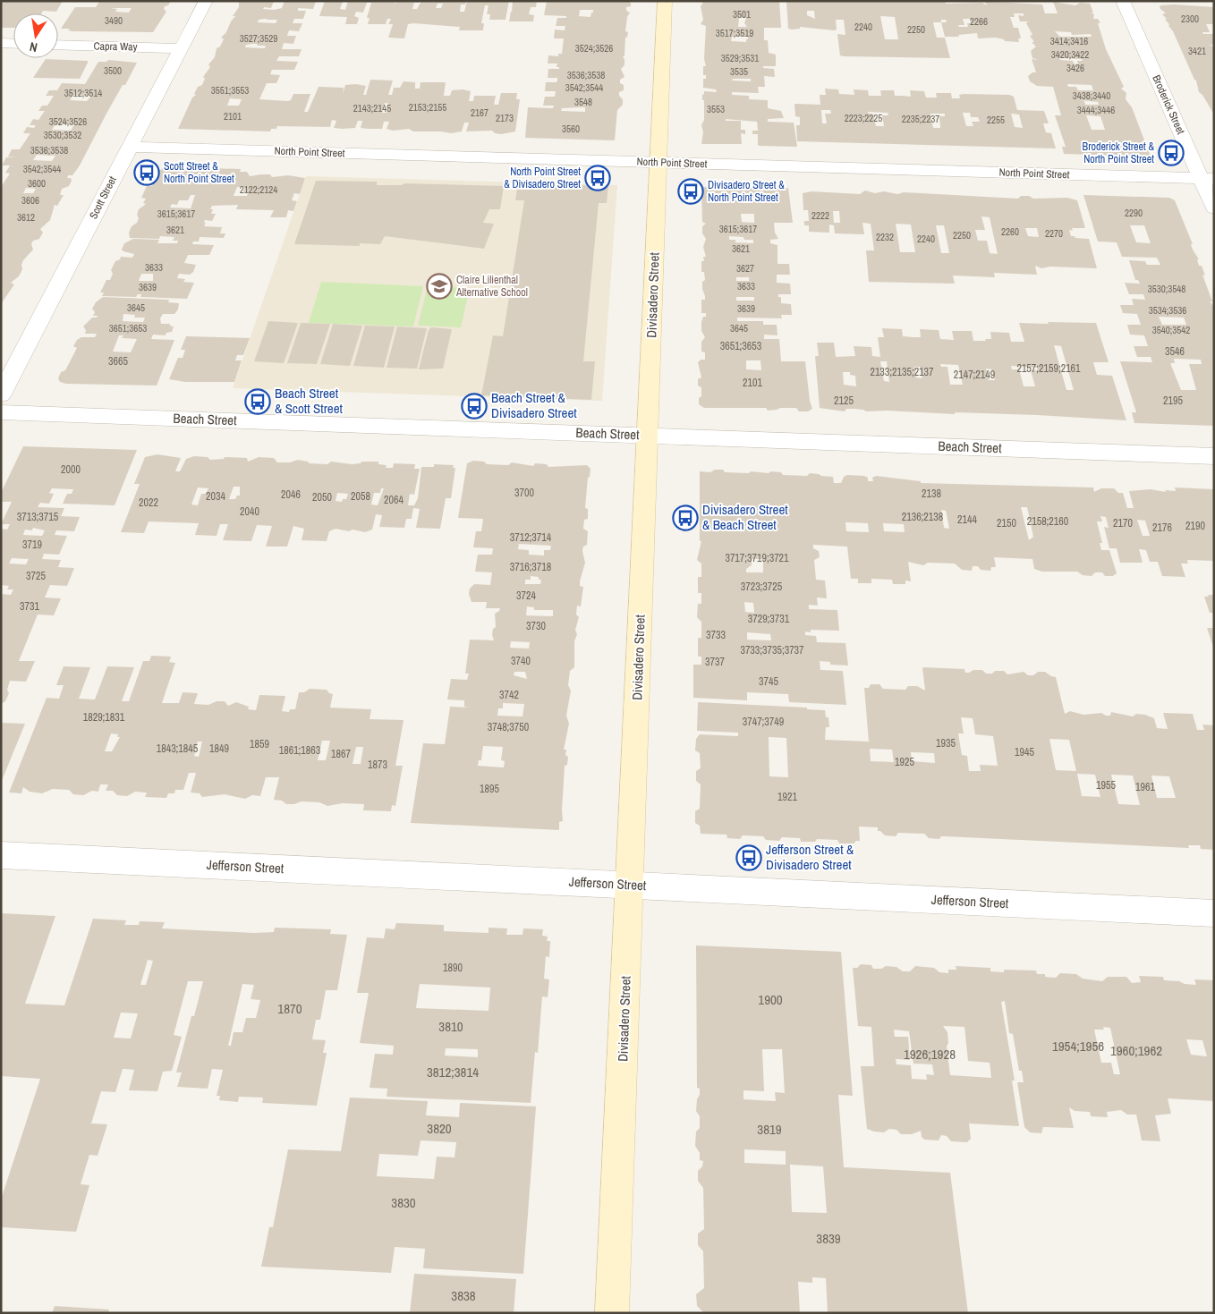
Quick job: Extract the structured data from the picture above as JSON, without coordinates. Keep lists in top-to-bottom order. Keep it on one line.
{"streets":{"street":["Capra Way","Broderick Street","North Point Street","Scott Street","Divisadero Street","Beach Street","Jefferson Street"]},"crossings":[["Capra Way","Scott Street"],["Broderick Street","North Point Street"],["North Point Street","Scott Street"],["North Point Street","Divisadero Street"],["Divisadero Street","Beach Street"],["Divisadero Street","Jefferson Street"]],"places":{"bus stop":["Broderick Street & North Point Street","Scott Street & North Point Street","North Point Street & Divisadero Street","Divisadero Street & North Point Street","Beach Street & Scott Street","Beach Street & Divisadero Street","Divisadero Street & Beach Street","Jefferson Street & Divisadero Street"],"school or university":["Claire Lilienthal Alternative School"]},"house_numbers":["3501","2300","3490","2266","2240","2250","3517;3519","3527;3529","3414;3416","3524;3526","3421","3420;3422","3529;3531","3426","3500","3535","3536;3538","3542;3544","3551;3553","3512;3514","3438;3440","3548","2153;2155","2143;2145","3553","3444;3446","2167","2101","2173","2223;2225","2235;2237","2255","3524;3526","3560","3530;3532","3536;3538","3542;3544","3600","2122;2124","3606","2290","3615;3617","2222","3612","3615;3617","3621","2260","2270","2250","2232","2240","3621","3633","3627","3633","3639","3530;3548","3645","3639","3534;3536","3651;3653","3645","3540;3542","3651;3653","3546","3665","2157;2159;2161","2133;2135;2137","2147;2149","2101","2125","2195","2000","3700","2138","2046","2034","2058","2050","2064","2022","2040","3713;3715","2136;2138","2144","2158;2160","2150","2170","2190","2176","3712;3714","3719","3717;3719;3721","3716;3718","3725","3723;3725","3724","3731","3729;3731","3730","3733","3733;3735;3737","3740","3737","3745","3742","1829;1831","3747;3749","3748;3750","1935","1859","1843;1845","1849","1861;1863","1945","1867","1925","1873","1955","1961","1895","1921","1890","1900","1870","3810","1954;1956","1960;1962","1926;1928","3812;3814","3820","3819","3830","3839","3838"],"north":"bottom"}
